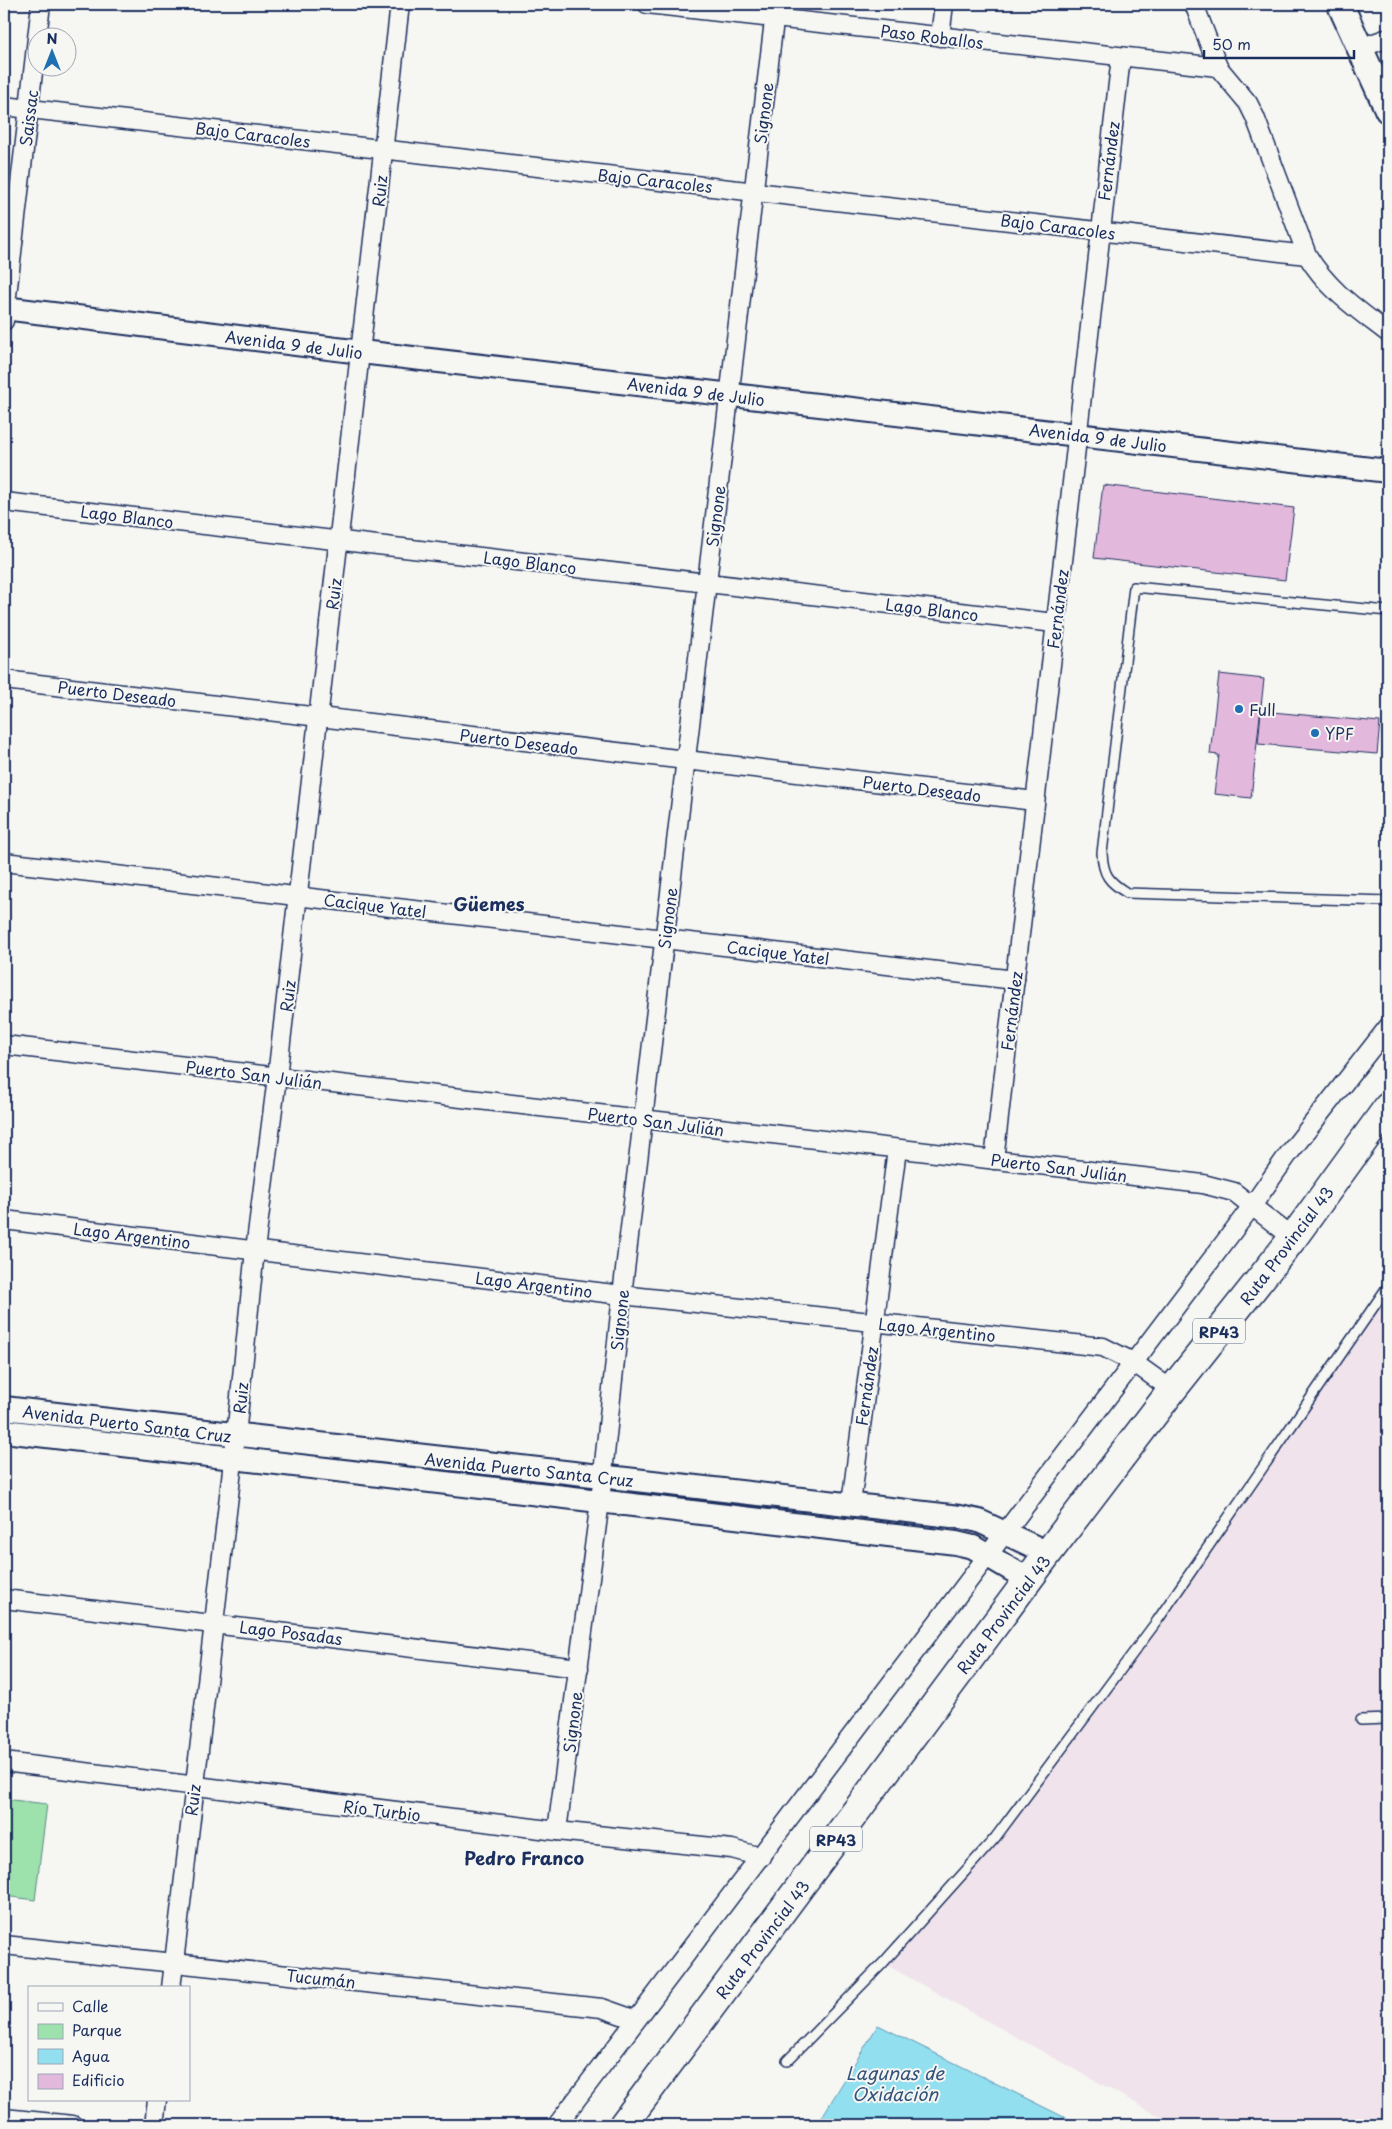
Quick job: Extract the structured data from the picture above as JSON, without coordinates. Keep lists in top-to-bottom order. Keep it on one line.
{"streets":{"main road":["Ruta Provincial 43","RP43"],"street":["Paso Roballos","Signone","Saissac","Bajo Caracoles","Fernández","Ruiz","Avenida 9 de Julio","Lago Blanco","Puerto Deseado","Cacique Yatel","Puerto San Julián","Lago Argentino","Avenida Puerto Santa Cruz","Lago Posadas","Río Turbio","Tucumán"]},"crossings":[["Paso Roballos","Signone"],["Paso Roballos","Fernández"],["Signone","Bajo Caracoles"],["Signone","Avenida 9 de Julio"],["Signone","Lago Blanco"],["Signone","Puerto Deseado"],["Signone","Cacique Yatel"],["Signone","Puerto San Julián"],["Signone","Lago Argentino"],["Signone","Avenida Puerto Santa Cruz"],["Signone","Lago Posadas"],["Signone","Río Turbio"],["Saissac","Bajo Caracoles"],["Saissac","Avenida 9 de Julio"],["Bajo Caracoles","Fernández"],["Bajo Caracoles","Ruiz"],["Fernández","Avenida 9 de Julio"],["Fernández","Lago Blanco"],["Fernández","Puerto Deseado"],["Fernández","Cacique Yatel"],["Fernández","Puerto San Julián"],["Fernández","Lago Argentino"],["Fernández","Avenida Puerto Santa Cruz"],["Ruiz","Avenida 9 de Julio"],["Ruiz","Lago Blanco"],["Ruiz","Puerto Deseado"],["Ruiz","Cacique Yatel"],["Ruiz","Puerto San Julián"],["Ruiz","Lago Argentino"],["Ruiz","Avenida Puerto Santa Cruz"],["Ruiz","Lago Posadas"],["Ruiz","Río Turbio"],["Ruiz","Tucumán"],["Puerto San Julián","Ruta Provincial 43"],["Lago Argentino","Ruta Provincial 43"],["Ruta Provincial 43","Avenida Puerto Santa Cruz"]],"districts":["Güemes","Pedro Franco"],"water":["Lagunas de Oxidación"],"places":["Full","YPF"],"legend":["Calle","Parque","Agua","Edificio"],"scale_bar":"50 m","north":"top"}
